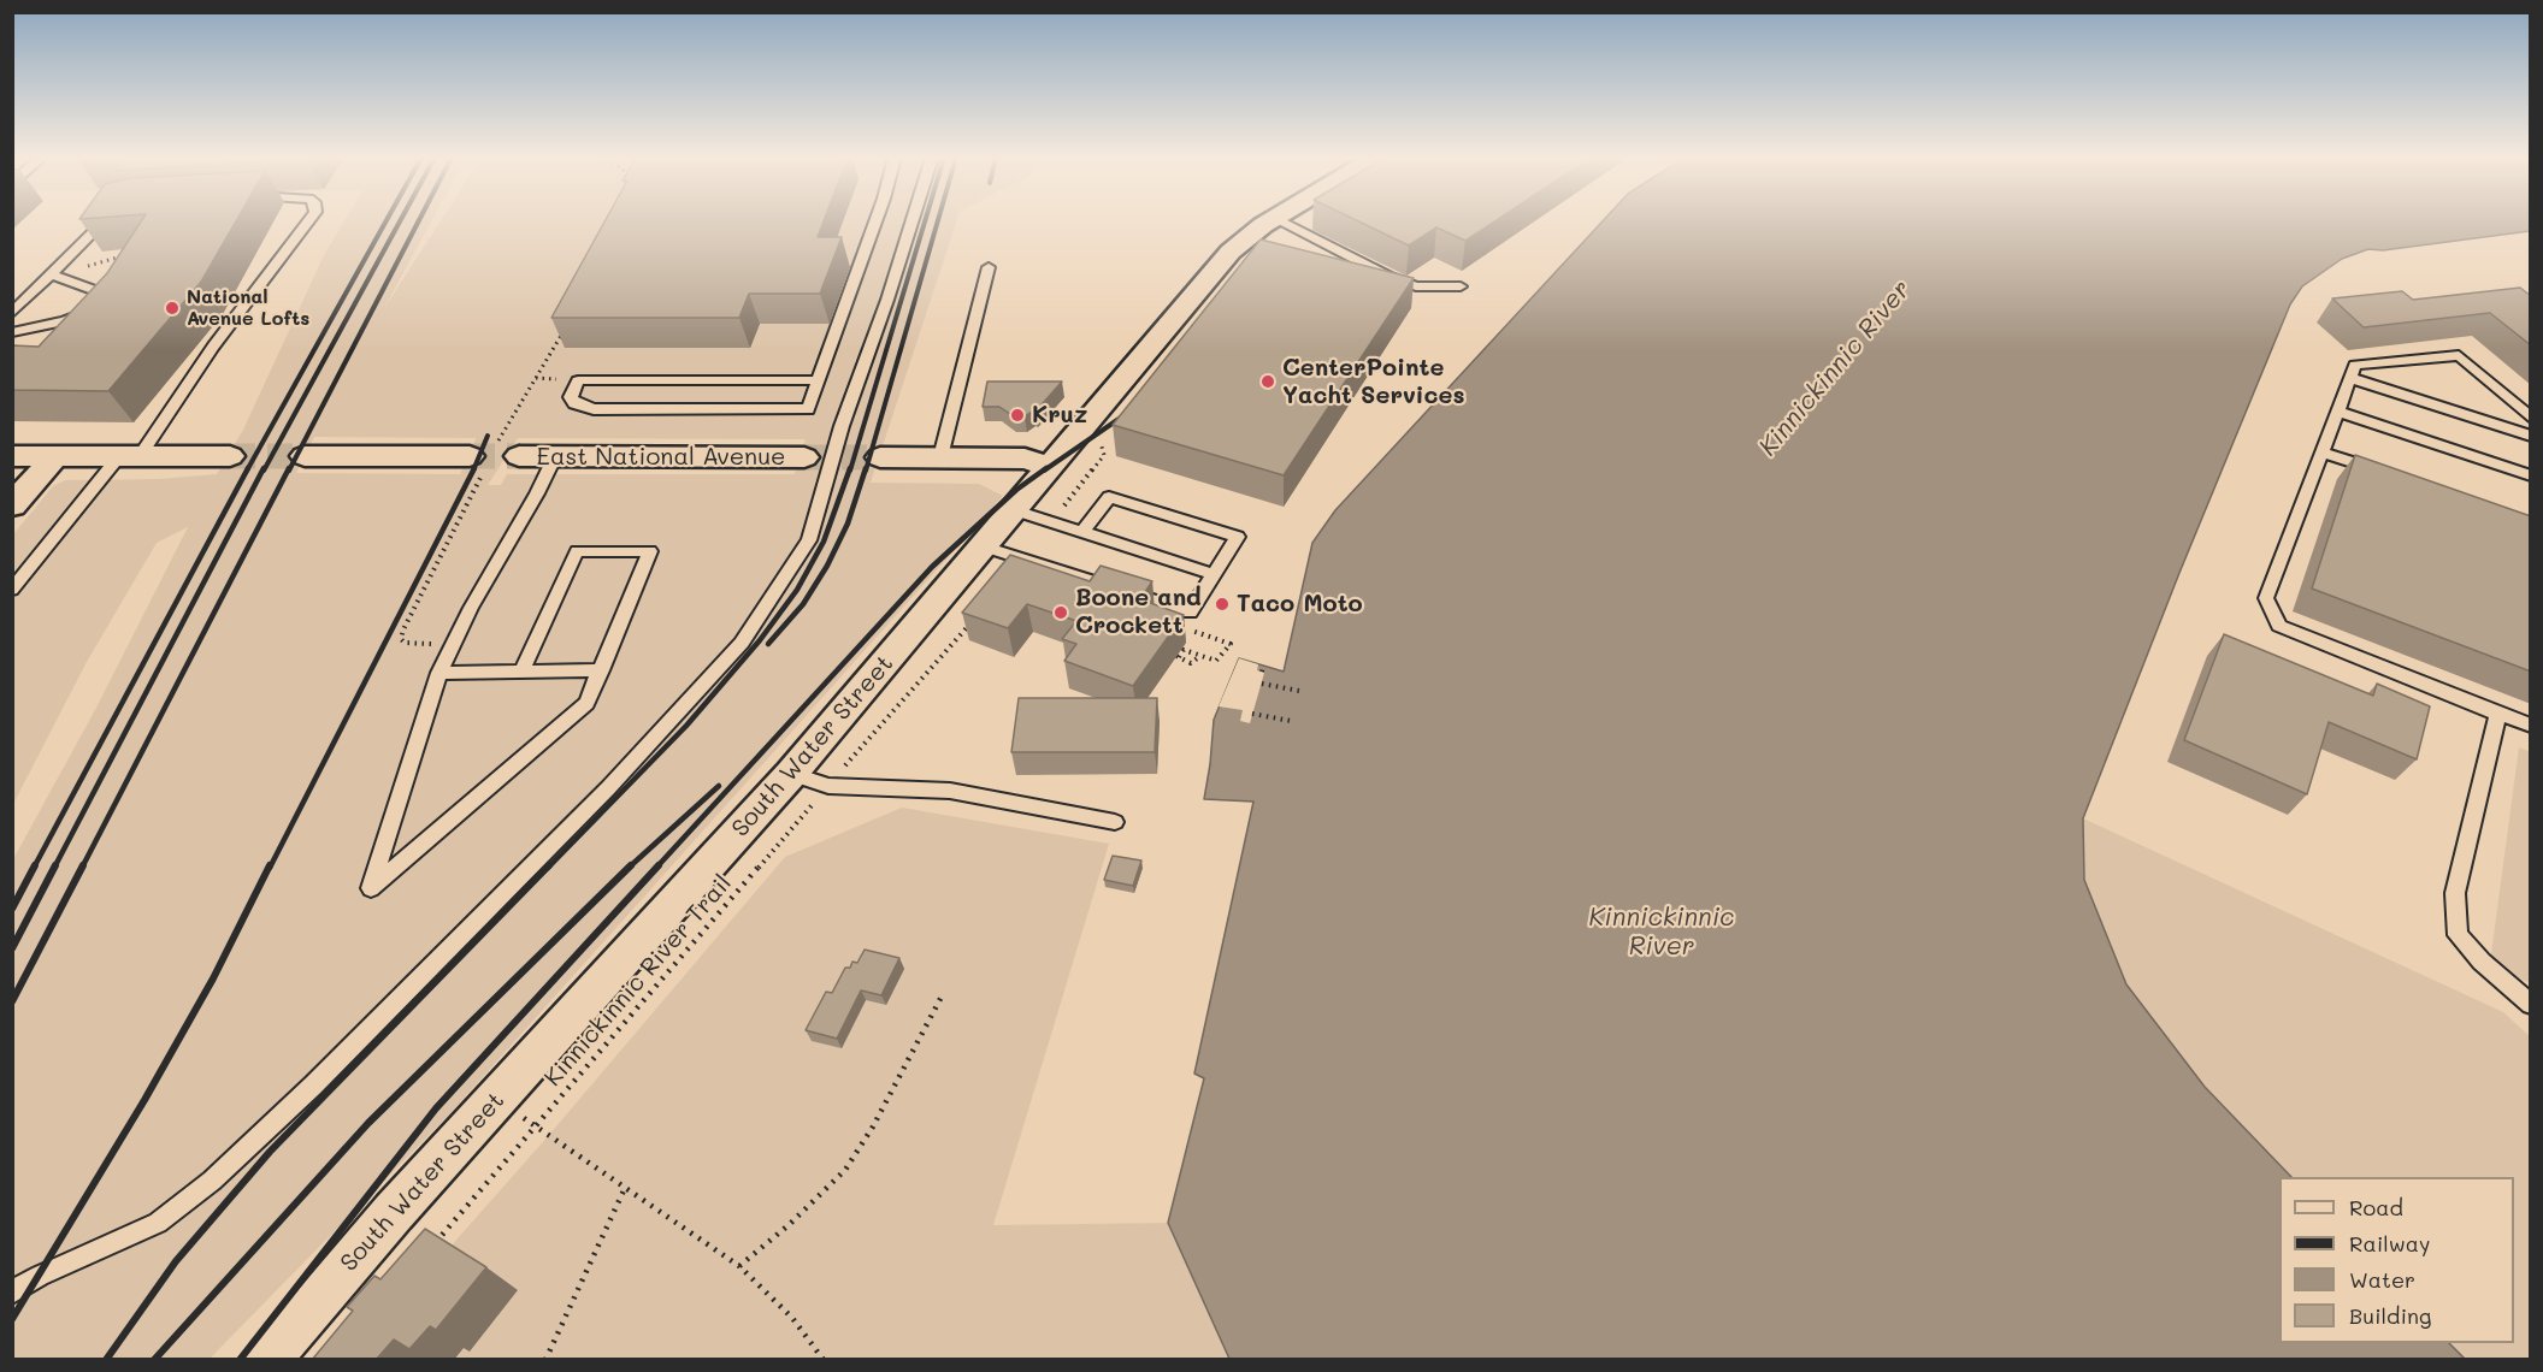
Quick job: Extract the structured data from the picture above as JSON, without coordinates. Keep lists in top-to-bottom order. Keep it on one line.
{"streets":{"street":["East National Avenue","South Water Street"],"path":["Kinnickinnic River Trail"]},"water":["Kinnickinnic River"],"places":["National Avenue Lofts","CenterPointe Yacht Services","Kruz","Taco Moto","Boone and Crockett"],"legend":["Road","Railway","Water","Building"]}
